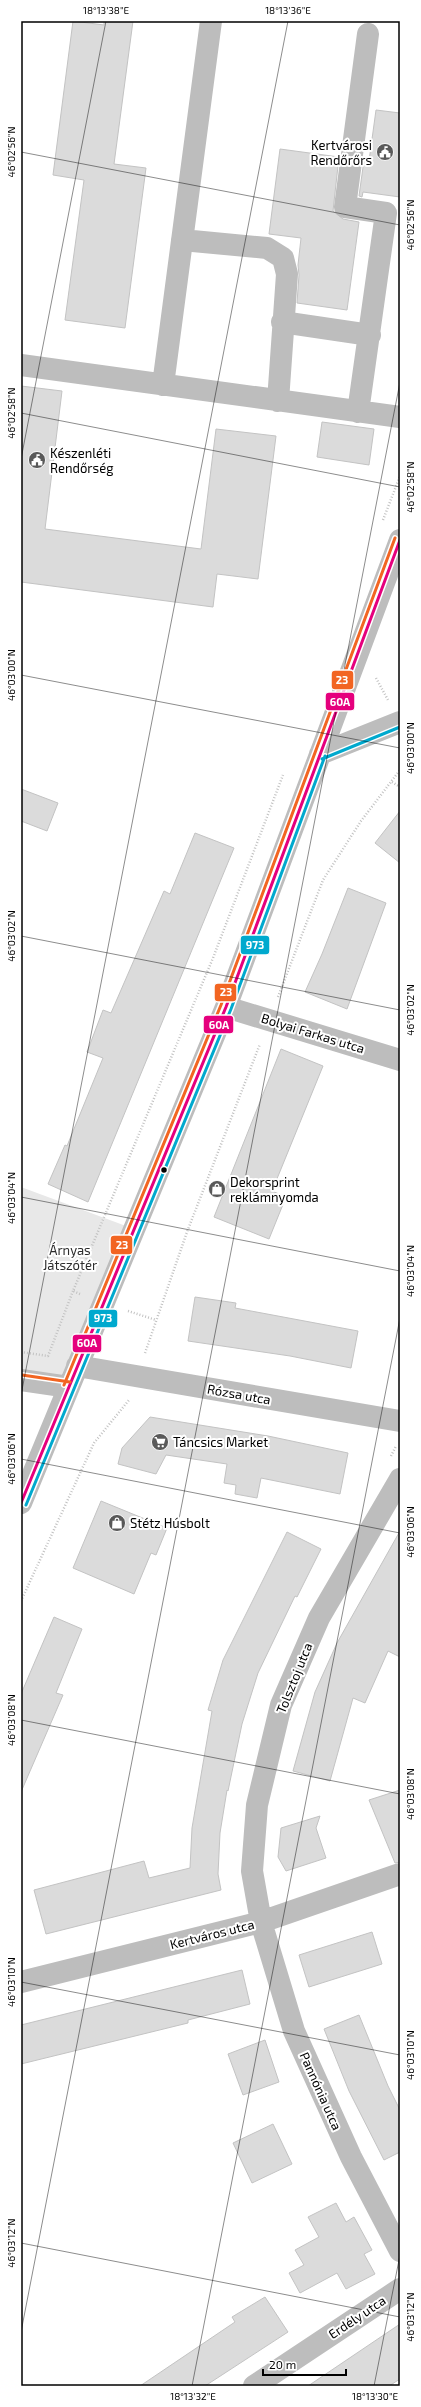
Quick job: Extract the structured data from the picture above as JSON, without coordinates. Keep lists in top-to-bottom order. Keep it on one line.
{"streets":{"street":["Bolyai Farkas utca","Rózsa utca","Tolsztoj utca","Kertváros utca","Pannónia utca","Erdély utca"]},"crossings":[["Tolsztoj utca","Kertváros utca"],["Tolsztoj utca","Pannónia utca"],["Kertváros utca","Pannónia utca"]],"parks":["Árnyas Játszótér"],"places":{"public building":["Kertvárosi Rendőrőrs","Készenléti Rendőrség"],"shop":["Dekorsprint reklámnyomda","Stétz Húsbolt"],"supermarket":["Táncsics Market"]},"lines":["transit line 23","transit line 60A","transit line 973"],"scale_bar":"20 m","coordinates":["18°13'38\"E","18°13'36\"E","46°02'56\"N","46°02'58\"N","46°03'00\"N","46°03'02\"N","46°03'04\"N","46°03'06\"N","46°03'08\"N","46°03'10\"N","46°03'12\"N","18°13'32\"E","18°13'30\"E"]}
